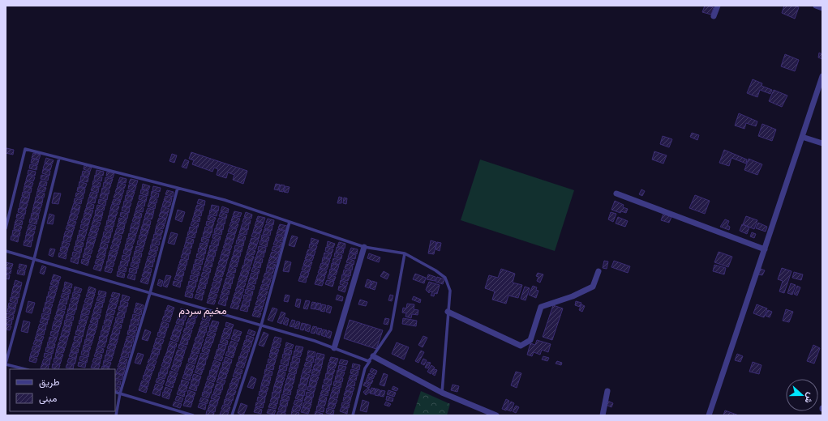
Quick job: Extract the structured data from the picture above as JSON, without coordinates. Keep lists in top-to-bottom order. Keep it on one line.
{"districts":["مخيم سردم"],"legend":["طريق","مبنى"],"north":"right"}
